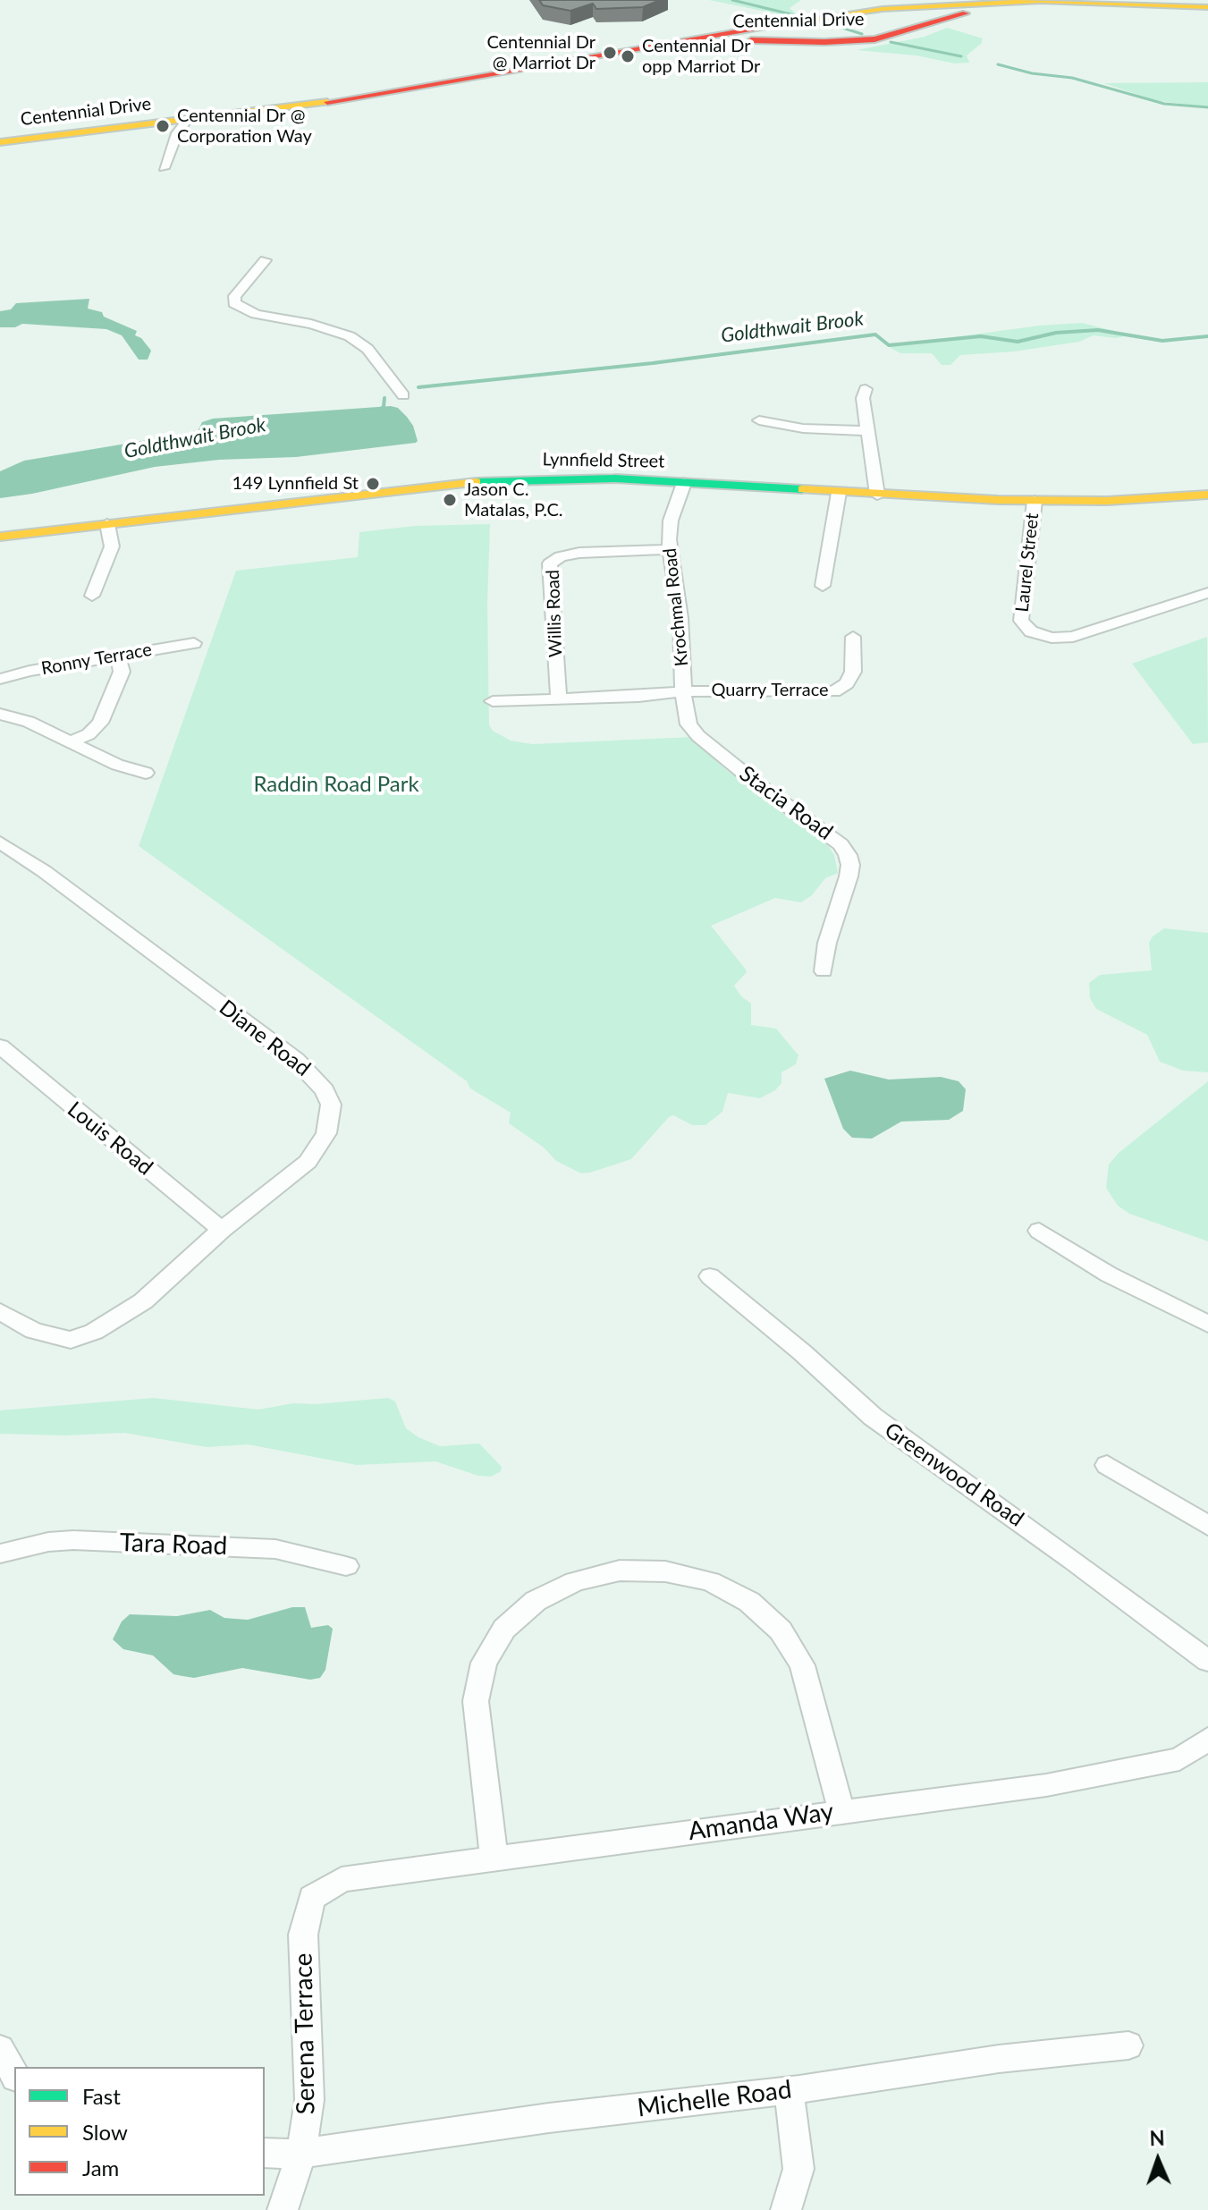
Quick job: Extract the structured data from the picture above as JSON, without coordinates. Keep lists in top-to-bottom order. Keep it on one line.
{"streets":{"main road":["Centennial Drive","Lynnfield Street"],"street":["Laurel Street","Krochmal Road","Willis Road","Ronny Terrace","Quarry Terrace","Stacia Road","Diane Road","Louis Road","Greenwood Road","Tara Road","Amanda Way","Serena Terrace","Michelle Road"]},"crossings":[["Lynnfield Street","Laurel Street"],["Lynnfield Street","Krochmal Road"],["Krochmal Road","Willis Road"],["Krochmal Road","Quarry Terrace"],["Krochmal Road","Stacia Road"],["Willis Road","Quarry Terrace"],["Quarry Terrace","Stacia Road"],["Diane Road","Louis Road"],["Amanda Way","Serena Terrace"],["Serena Terrace","Michelle Road"]],"water":["Goldthwait Brook"],"parks":["Raddin Road Park"],"places":["Centennial Dr @ Marriot Dr","Centennial Dr opp Marriot Dr","Centennial Dr @ Corporation Way","149 Lynnfield St","Jason C. Matalas, P.C."],"legend":["Fast","Slow","Jam"],"north":"top"}
